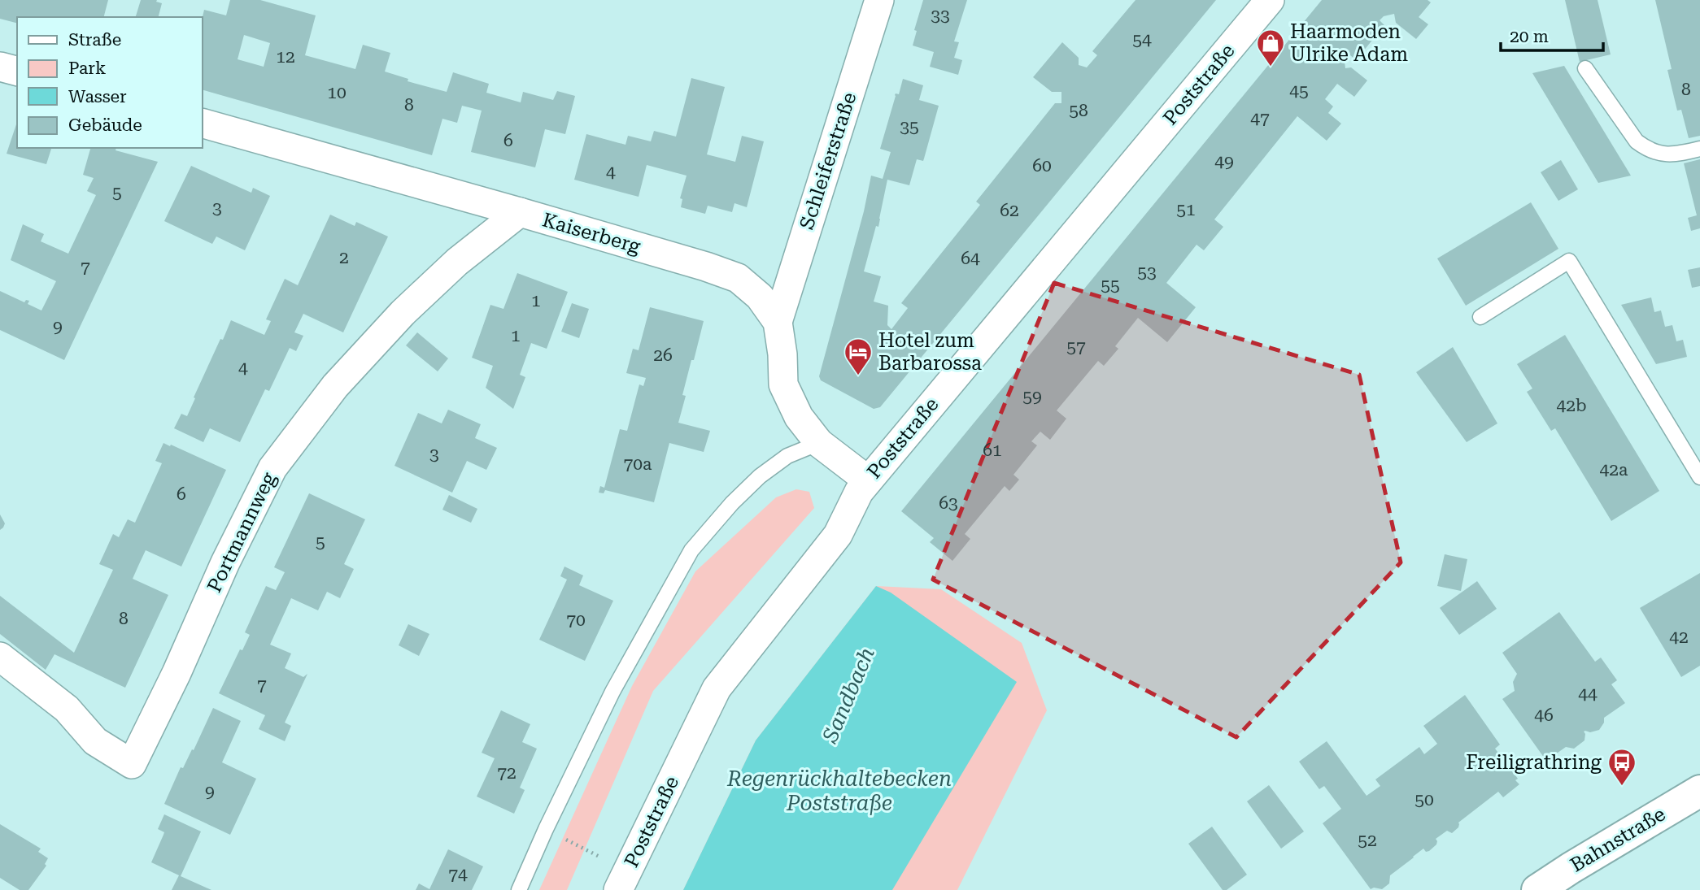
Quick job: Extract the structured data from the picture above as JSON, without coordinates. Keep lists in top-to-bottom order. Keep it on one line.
{"streets":{"main road":["Bahnstraße"],"street":["Poststraße","Schleiferstraße","Kaiserberg","Portmannweg"]},"crossings":[["Poststraße","Kaiserberg"],["Schleiferstraße","Kaiserberg"],["Kaiserberg","Portmannweg"]],"water":["Sandbach","Regenrückhaltebecken Poststraße"],"places":{"shop":["Haarmoden Ulrike Adam"],"hotel":["Hotel zum Barbarossa"],"bus stop":["Freiligrathring"]},"house_numbers":["33","54","12","8","45","10","8","58","47","35","6","49","60","4","5","3","51","62","2","64","7","53","55","1","9","1","57","26","4","59","42b","61","3","70a","42a","6","63","5","8","70","42","7","44","46","72","9","50","52","74"],"legend":["Straße","Park","Wasser","Gebäude"],"scale_bar":"20 m"}
